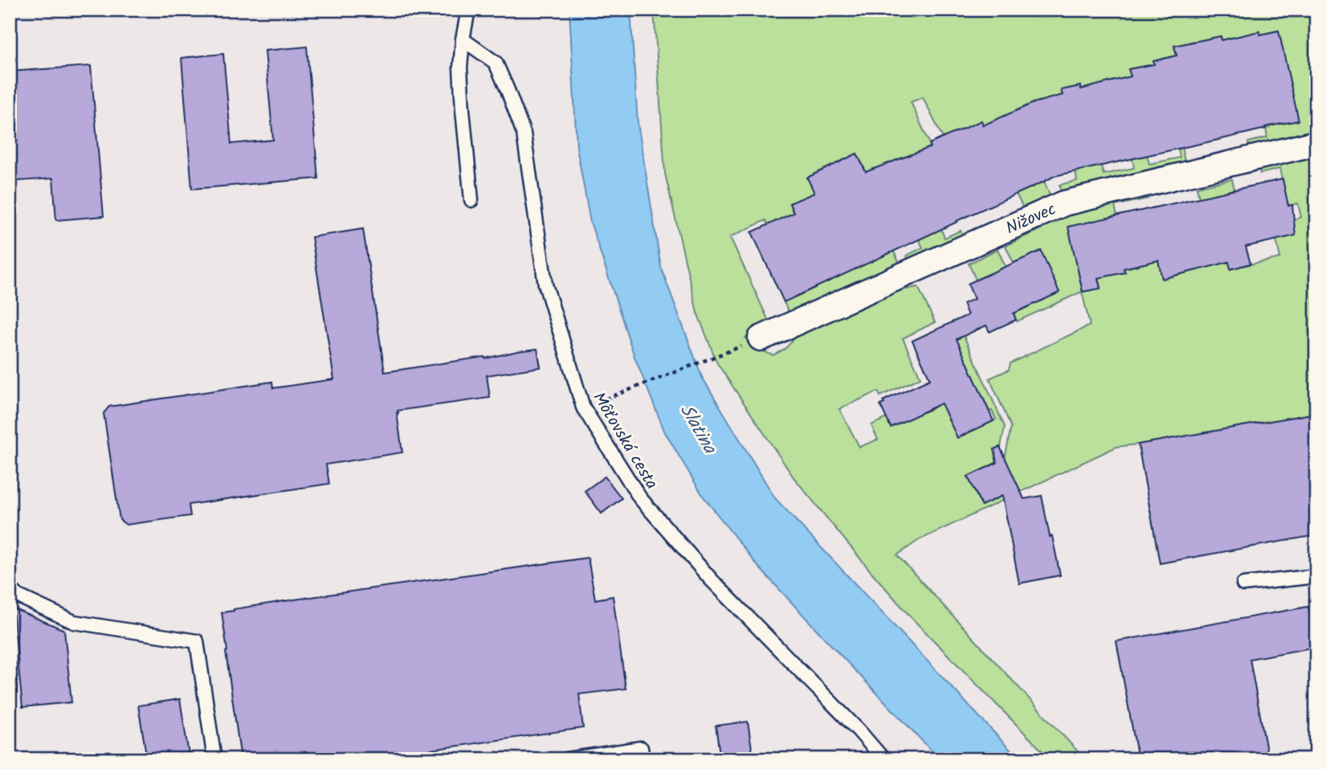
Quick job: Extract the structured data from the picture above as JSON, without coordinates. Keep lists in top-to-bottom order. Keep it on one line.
{"streets":{"street":["Nižovec"],"lane":["Môťovská cesta"]},"water":["Slatina"]}
